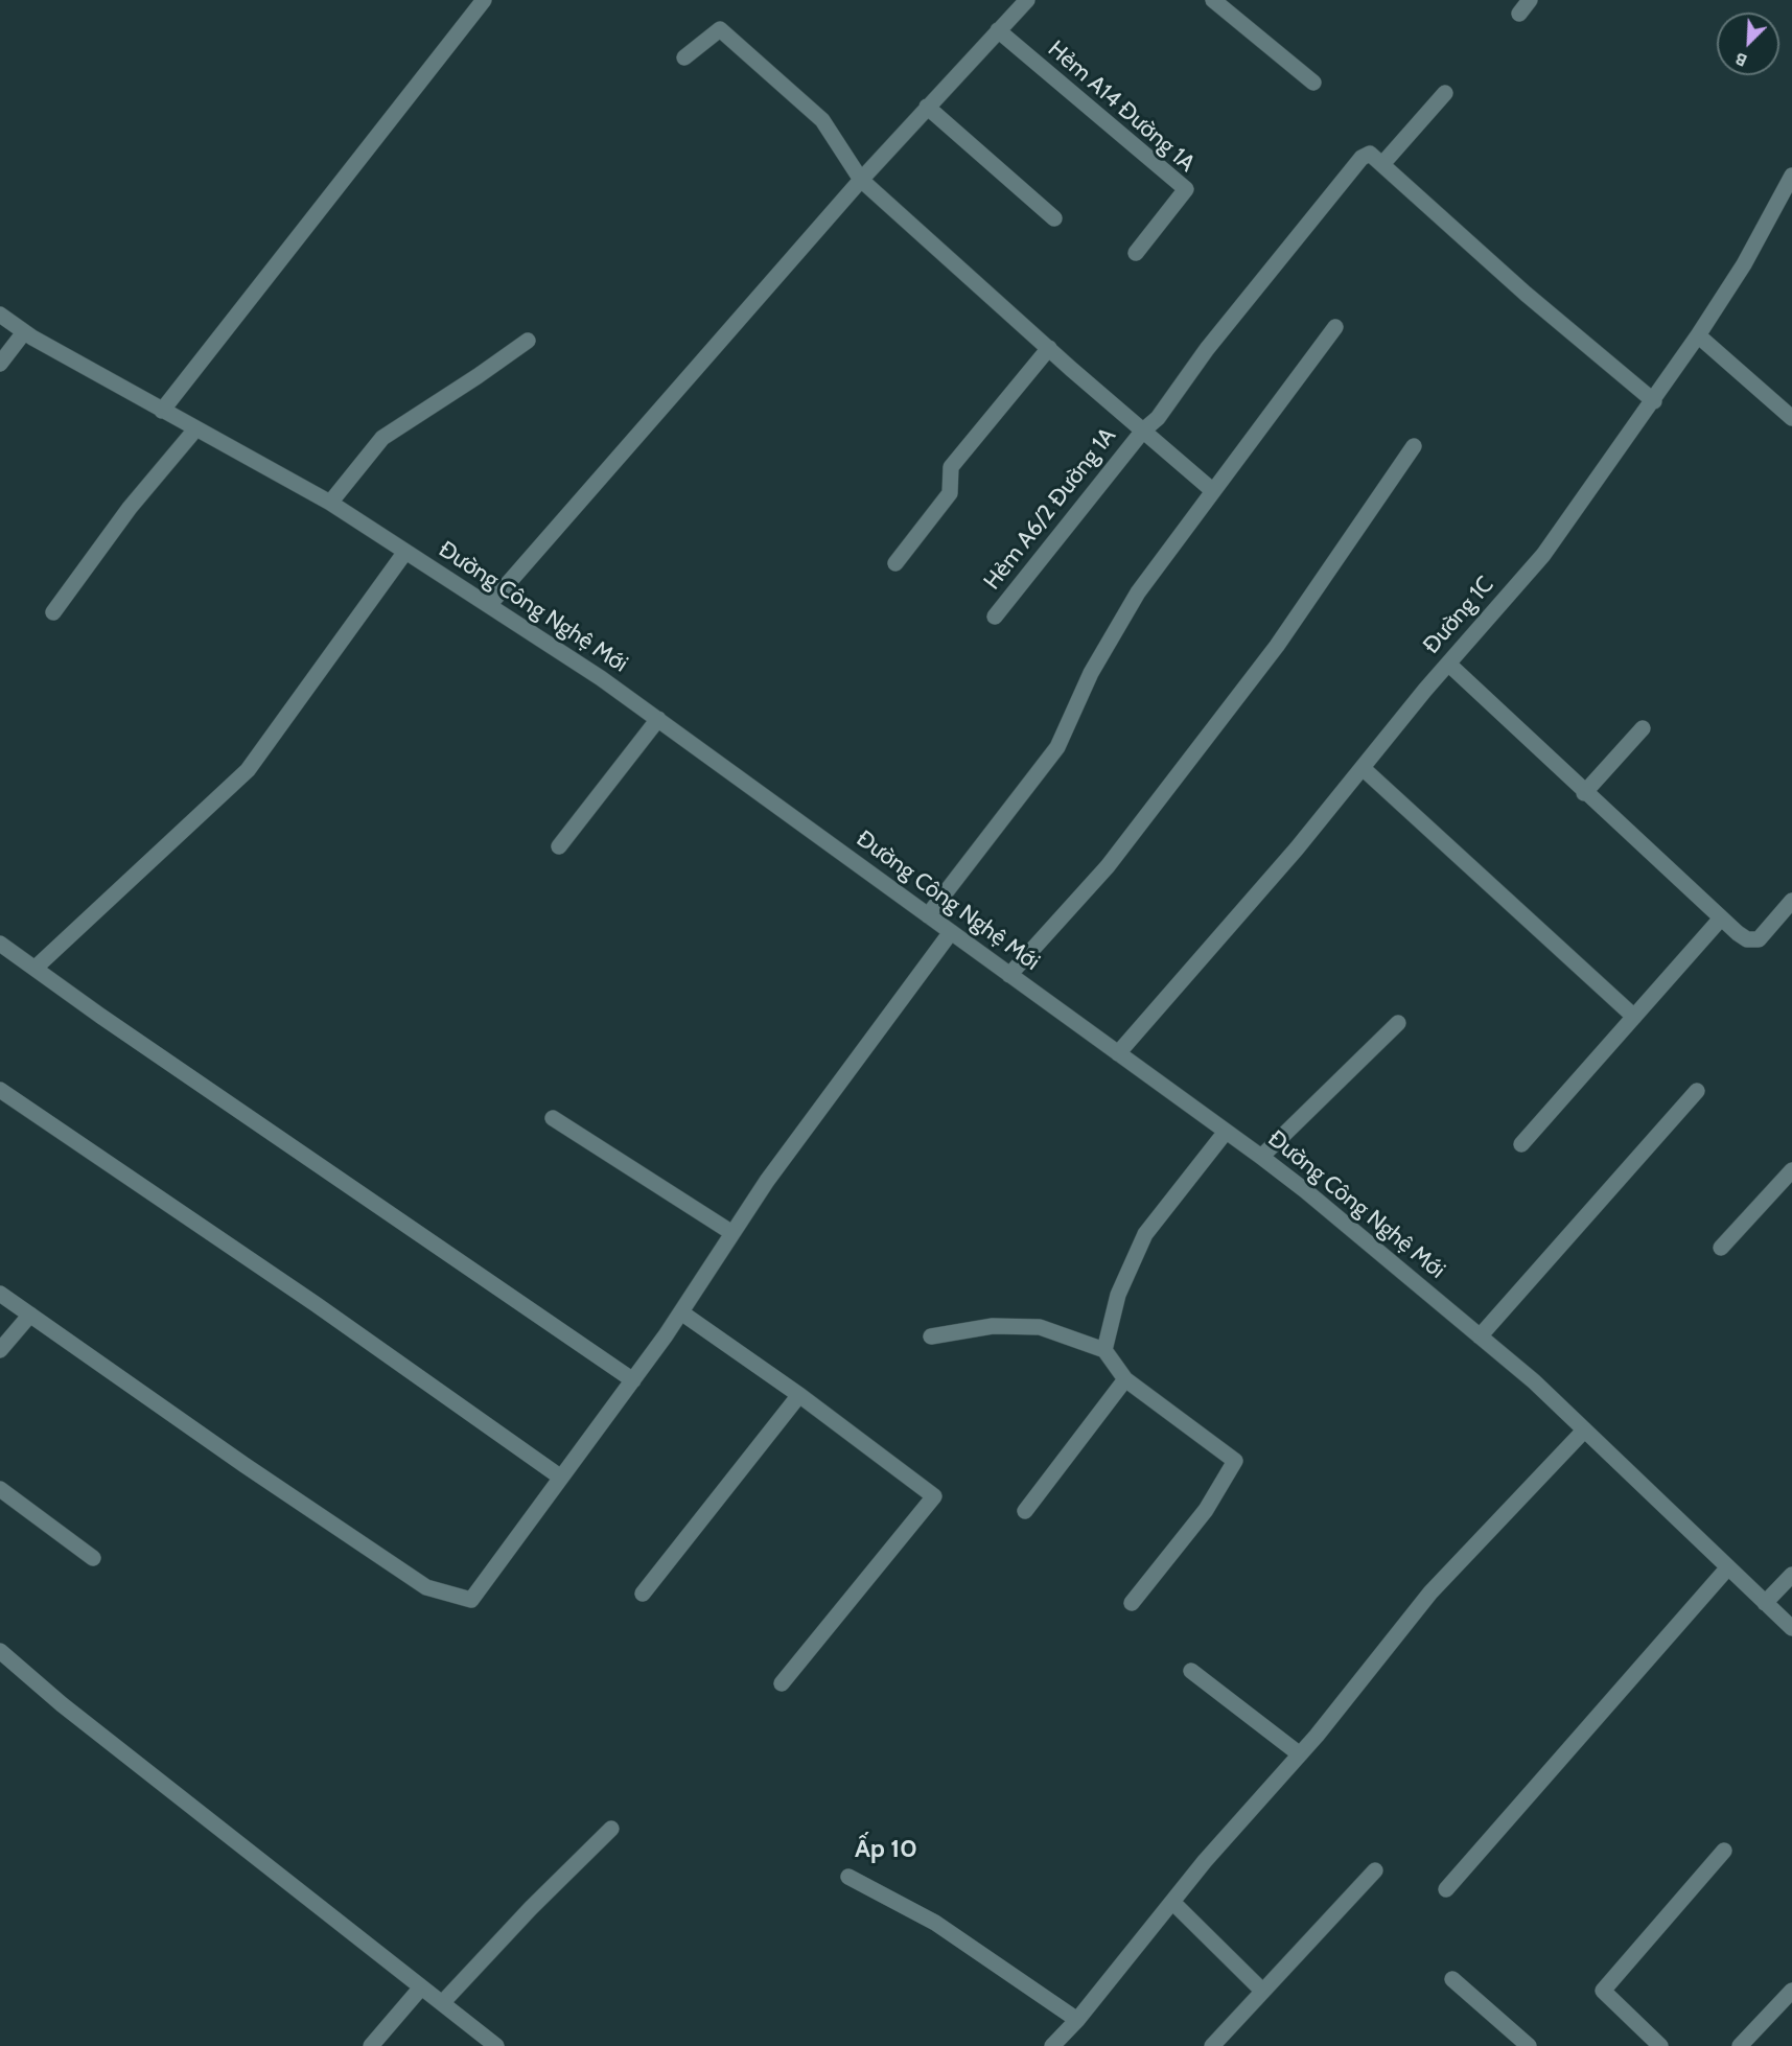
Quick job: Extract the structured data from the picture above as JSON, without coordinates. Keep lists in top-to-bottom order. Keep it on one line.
{"streets":{"street":["Hẻm A14 Đường 1A","Hẻm A6/2 Đường 1A","Đường Công Nghệ Mới","Đường 1C"]},"crossings":[["Đường Công Nghệ Mới","Đường 1C"]],"districts":["Ấp 10"],"north":"bottom left"}
